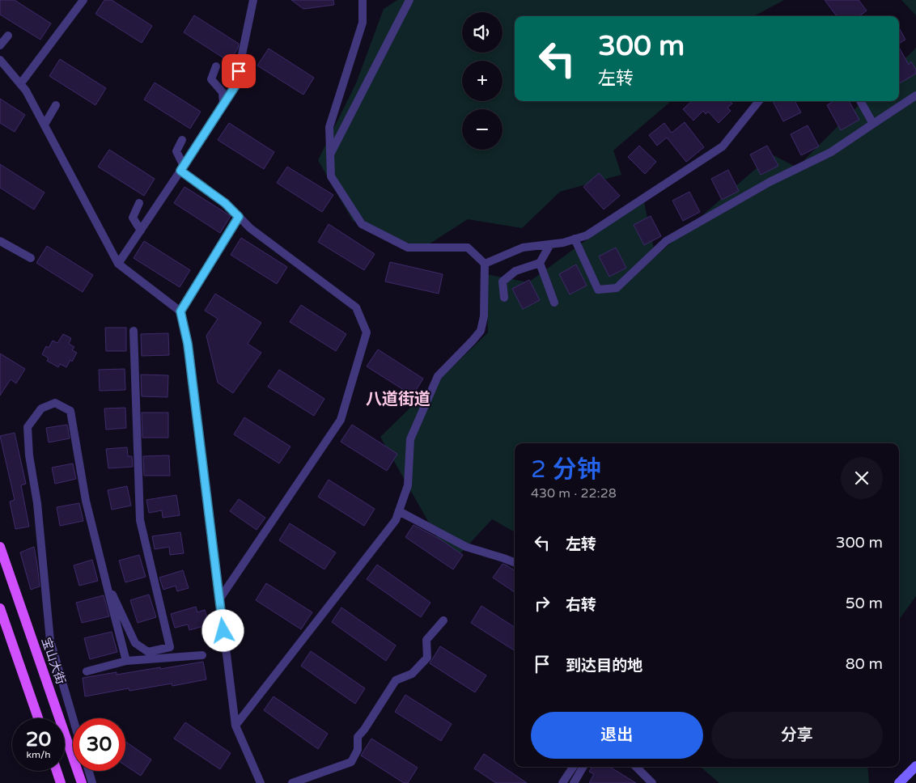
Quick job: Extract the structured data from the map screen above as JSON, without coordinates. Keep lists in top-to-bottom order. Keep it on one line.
{"streets":{"main road":["宝山大街"]},"districts":["八道街道"],"page":{"map_buttons":["+","−"],"turn":["300 m","左转"],"heading":["2 分钟","430 m · 22:28"],"list":[{"name":"左转","value":"300 m"},{"name":"右转","value":"50 m"},{"name":"到达目的地","value":"80 m"}],"buttons":["退出","分享"],"speed":"20 km/h","limit":"30"}}
